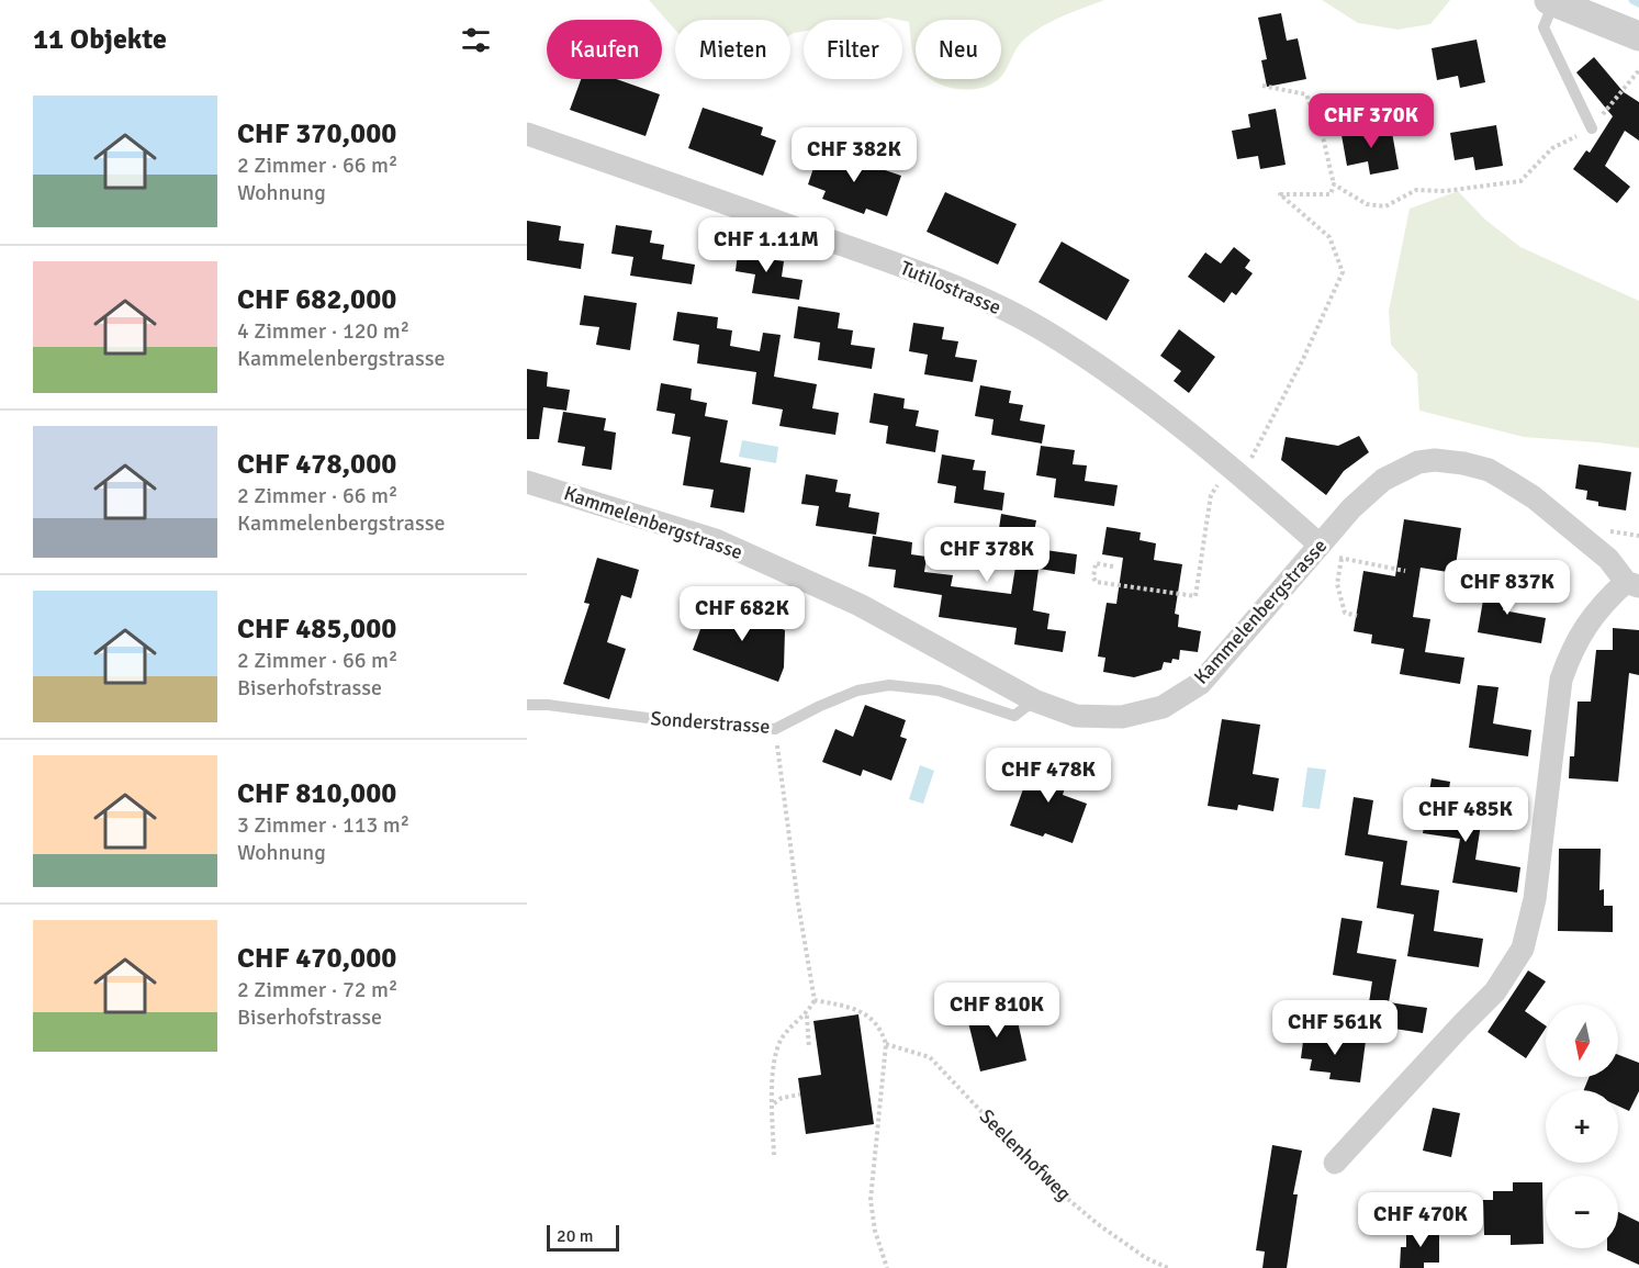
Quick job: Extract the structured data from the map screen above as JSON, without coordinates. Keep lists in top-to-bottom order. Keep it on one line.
{"streets":{"street":["Tutilostrasse","Kammelenbergstrasse"],"lane":["Sonderstrasse"],"path":["Seelenhofweg"]},"crossings":[["Tutilostrasse","Kammelenbergstrasse"],["Kammelenbergstrasse","Sonderstrasse"]],"scale_bar":"20 m","north":"bottom","page":{"heading":"11 Objekte","chip":["Kaufen","Mieten","Filter","Neu"],"list":[{"name":"CHF 370,000","note":"2 Zimmer · 66 m² · Wohnung"},{"name":"CHF 682,000","note":"4 Zimmer · 120 m² · Kammelenbergstrasse"},{"name":"CHF 478,000","note":"2 Zimmer · 66 m² · Kammelenbergstrasse"},{"name":"CHF 485,000","note":"2 Zimmer · 66 m² · Biserhofstrasse"},{"name":"CHF 810,000","note":"3 Zimmer · 113 m² · Wohnung"},{"name":"CHF 470,000","note":"2 Zimmer · 72 m² · Biserhofstrasse"}],"price":["CHF 370K","CHF 382K","CHF 1.11M","CHF 378K","CHF 837K","CHF 682K","CHF 478K","CHF 485K","CHF 810K","CHF 561K","CHF 470K"],"map_buttons":["+","−"],"scale":"20 m"}}
